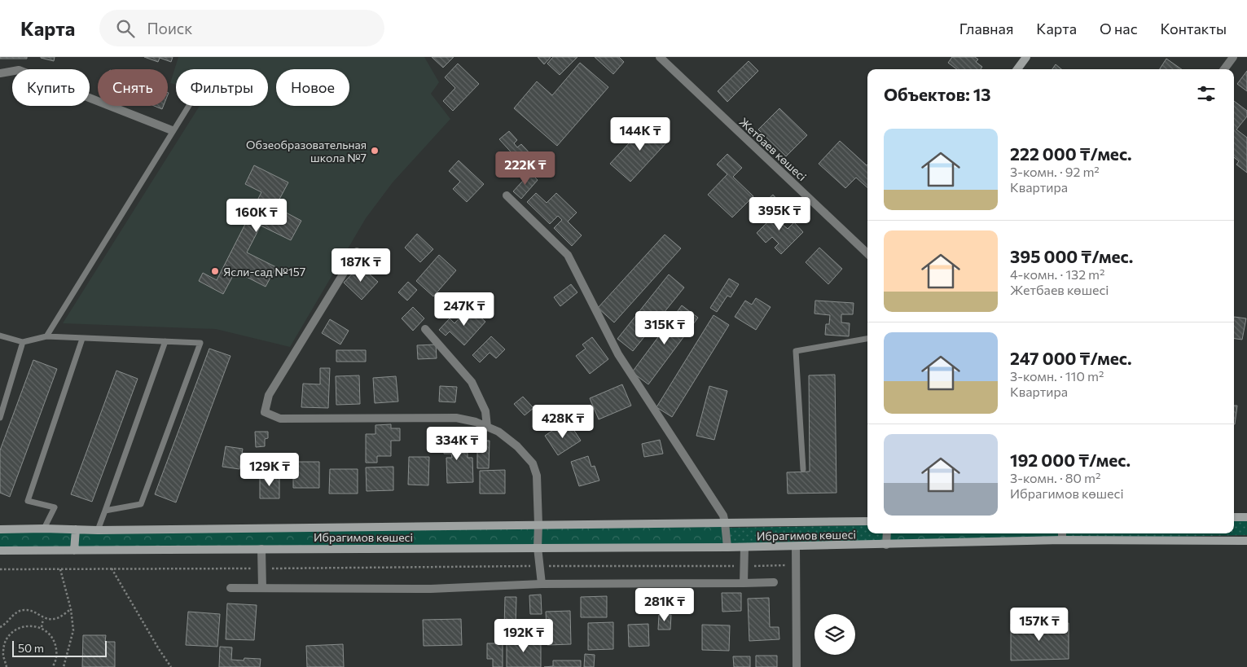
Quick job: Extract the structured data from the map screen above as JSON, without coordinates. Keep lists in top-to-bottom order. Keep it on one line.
{"streets":{"street":["Жетбаев көшесі","Ибрагимов көшесі"]},"places":["Обзеобразовательная школа №7","Ясли-сад №157"],"scale_bar":"50 m","page":{"header":"Карта","search":"Поиск","nav":["Главная","Карта","О нас","Контакты"],"chip":["Купить","Снять","Фильтры","Новое"],"heading":"Объектов: 13","price":["144K ₸","222K ₸","395K ₸","160K ₸","187K ₸","247K ₸","315K ₸","428K ₸","334K ₸","129K ₸","281K ₸","157K ₸","192K ₸"],"list":[{"name":"222 000 ₸/мес.","note":"3-комн. · 92 m² · Квартира"},{"name":"395 000 ₸/мес.","note":"4-комн. · 132 m² · Жетбаев көшесі"},{"name":"247 000 ₸/мес.","note":"3-комн. · 110 m² · Квартира"},{"name":"192 000 ₸/мес.","note":"3-комн. · 80 m² · Ибрагимов көшесі"}],"scale":"50 m"}}
